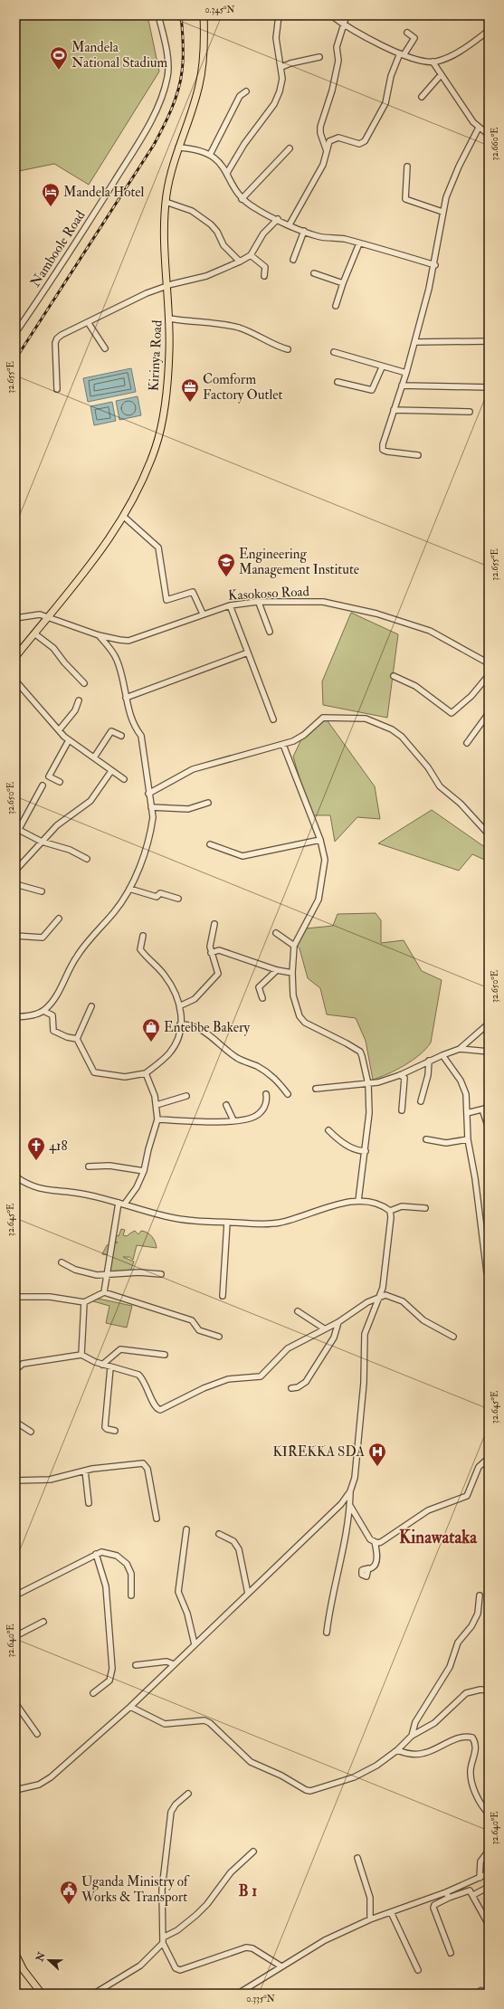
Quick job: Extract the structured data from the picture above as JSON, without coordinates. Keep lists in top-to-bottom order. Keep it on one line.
{"streets":{"main road":["Kirinya Road"],"street":["Namboole Road","Kasokoso Road"]},"crossings":[["Kirinya Road","Kasokoso Road"]],"districts":["Kinawataka","B 1"],"places":{"sports":["Mandela National Stadium"],"hotel":["Mandela Hotel"],"office":["Comform Factory Outlet"],"school or university":["Engineering Management Institute"],"shop":["Entebbe Bakery"],"church":["418"],"hospital":["KIREKKA SDA"],"public building":["Uganda Ministry of Works & Transport"]},"north":"left","coordinates":["0.345°N","32.660°E","32.655°E","32.650°E","32.645°E","32.640°E","0.335°N"]}
